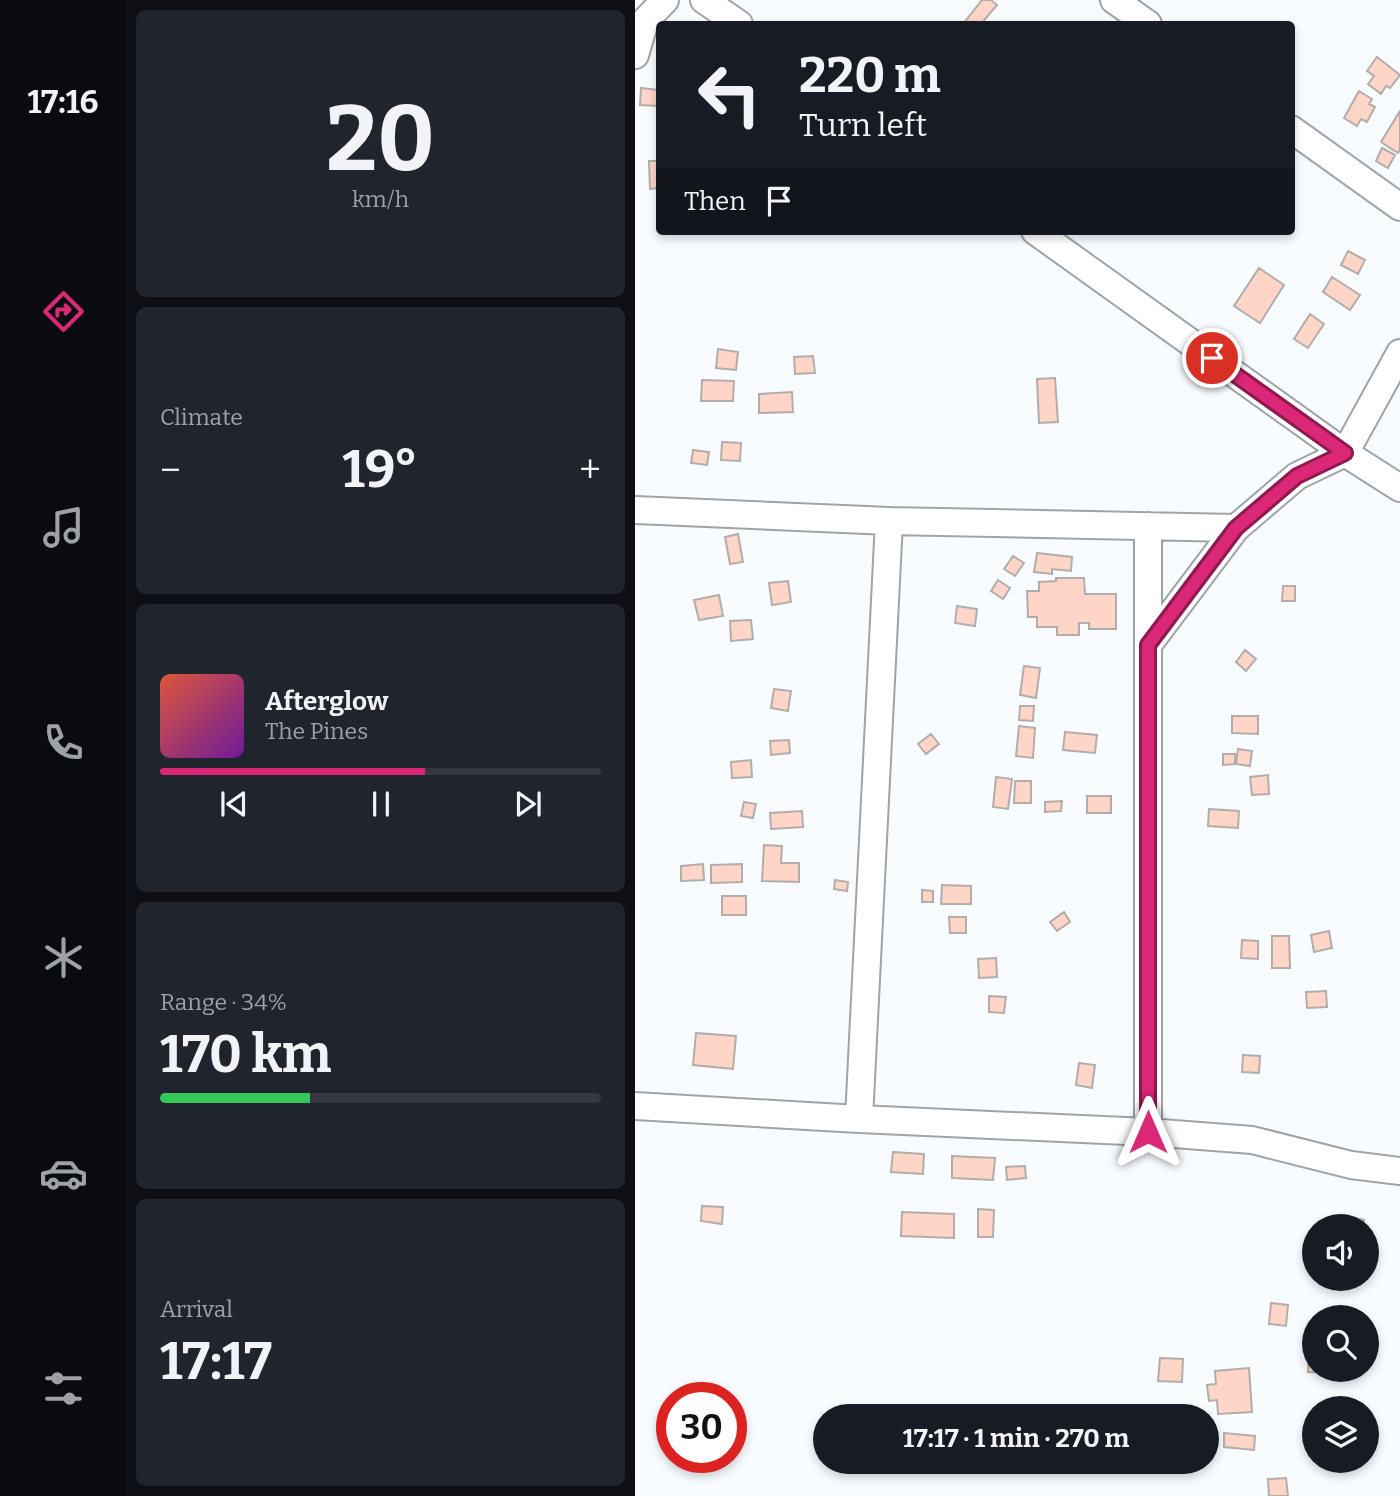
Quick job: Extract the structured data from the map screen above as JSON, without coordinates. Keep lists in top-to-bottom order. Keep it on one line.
{"page":{"tabs":"17:16","tile":[["20","km/h"],"Climate",["Range · 34%","170 km"],["Arrival","17:17"]],"turn":["220 m","Turn left"],"then":"Then","heat":["−","19°","+"],"song":["Afterglow","The Pines"],"limit":"30","trip":"17:17 · 1 min · 270 m"}}
